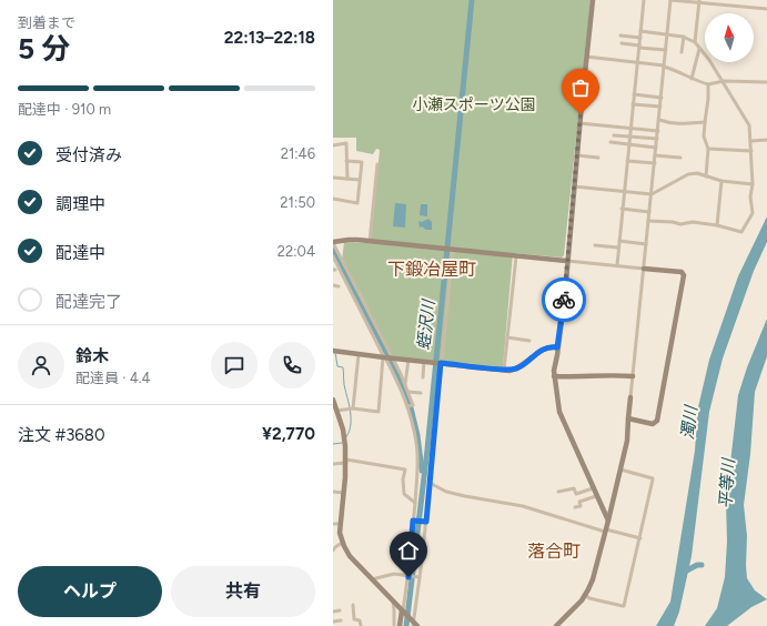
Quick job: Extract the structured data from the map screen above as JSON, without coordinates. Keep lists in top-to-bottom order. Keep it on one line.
{"districts":["下鍛冶屋町","落合町"],"water":["蛭沢川","濁川","平等川"],"parks":["小瀬スポーツ公園"],"north":"top","page":{"heading":["5 分","到着まで","22:13–22:18"],"panel":["鈴木","配達員 · 4.4","注文 #3680","¥2,770"],"bar":"配達中 · 910 m","list":[["受付済み","21:46"],["調理中","21:50"],["配達中","22:04"],"配達完了"],"buttons":["ヘルプ","共有"]}}
